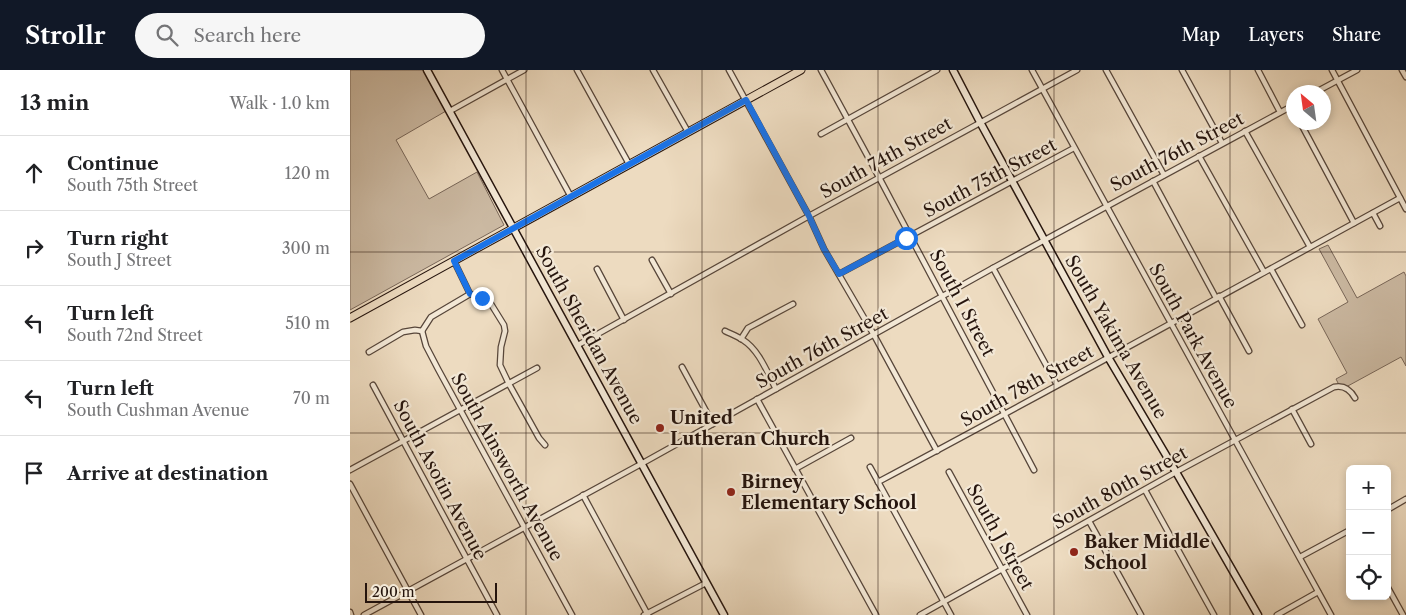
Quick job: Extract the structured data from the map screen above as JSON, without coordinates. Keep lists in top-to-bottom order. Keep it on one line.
{"streets":{"main road":["South Sheridan Avenue","South Yakima Avenue"],"street":["South 76th Street","South 74th Street","South 75th Street","South I Street","South Park Avenue","South 78th Street","South Ainsworth Avenue","South Asotin Avenue","South 80th Street","South J Street"]},"crossings":[["South 76th Street","South I Street"],["South 76th Street","South Sheridan Avenue"],["South 76th Street","South Park Avenue"],["South 76th Street","South Yakima Avenue"],["South 76th Street","South Ainsworth Avenue"],["South 76th Street","South Asotin Avenue"],["South 74th Street","South I Street"],["South 74th Street","South Sheridan Avenue"],["South 74th Street","South Park Avenue"],["South 74th Street","South Yakima Avenue"],["South 75th Street","South I Street"],["South 75th Street","South Park Avenue"],["South 75th Street","South Yakima Avenue"],["South I Street","South 78th Street"],["South Park Avenue","South 78th Street"],["South Park Avenue","South 80th Street"],["South Yakima Avenue","South 78th Street"],["South Yakima Avenue","South 80th Street"],["South 80th Street","South J Street"]],"places":["United Lutheran Church","Birney Elementary School","Baker Middle School"],"scale_bar":"200 m","north":"top left","page":{"header":"Strollr","search":"Search here","nav":["Map","Layers","Share"],"heading":["13 min","Walk · 1.0 km"],"list":[["Continue","South 75th Street","120 m"],["Turn right","South J Street","300 m"],["Turn left","South 72nd Street","510 m"],["Turn left","South Cushman Avenue","70 m"],"Arrive at destination"],"map_buttons":["+","−"],"scale":"200 m"}}
